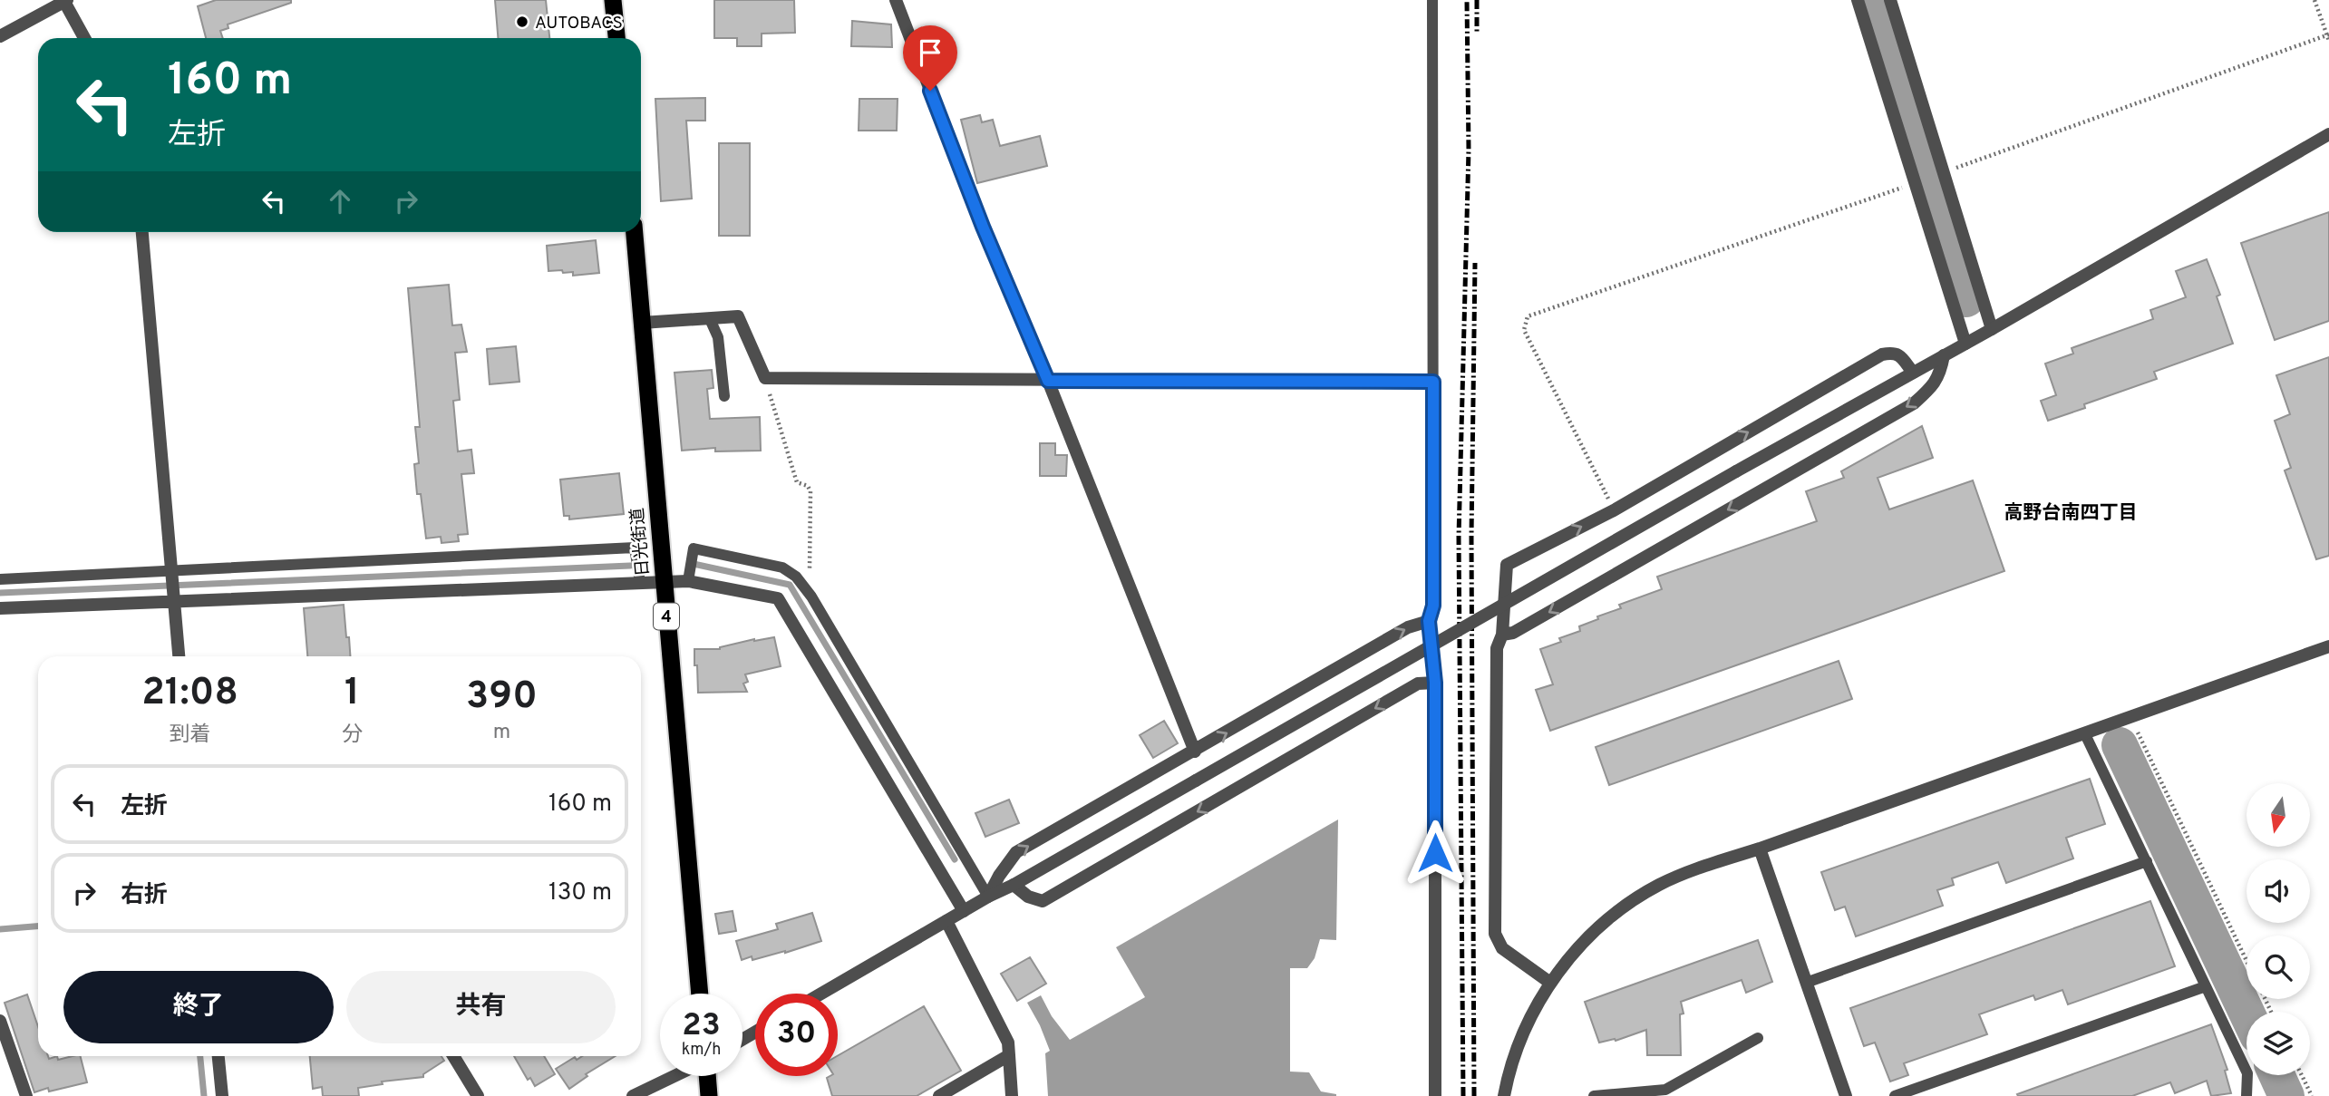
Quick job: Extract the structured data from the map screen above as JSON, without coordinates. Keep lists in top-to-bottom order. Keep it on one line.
{"streets":{"highway":["日光街道","4"]},"districts":["高野台南四丁目"],"places":["AUTOBACS"],"north":"bottom","page":{"turn":["160 m","左折"],"eta":["21:08","到着","1","分","390","m"],"list":[{"name":"左折","value":"160 m"},{"name":"右折","value":"130 m"}],"buttons":["終了","共有"],"speed":"23 km/h","limit":"30"}}
